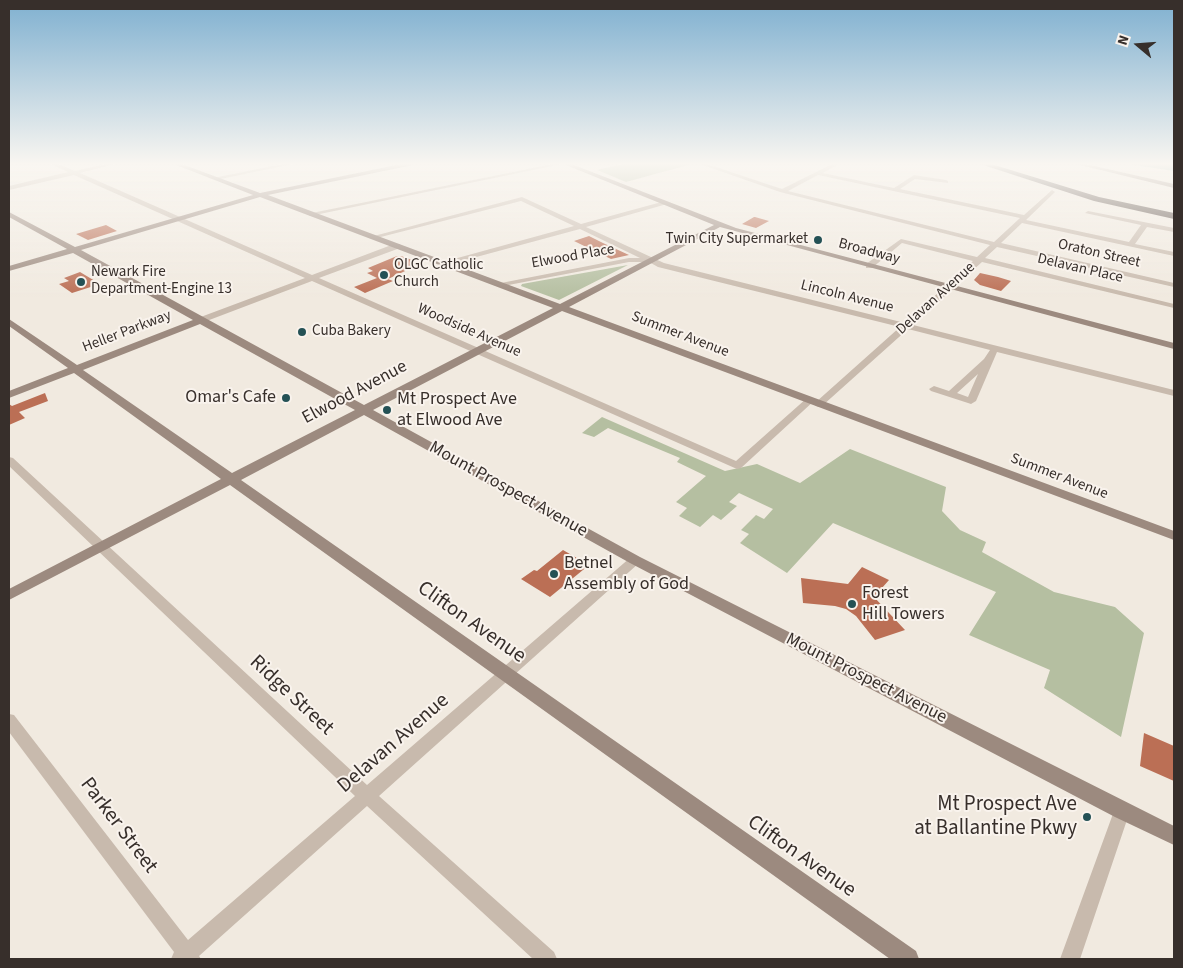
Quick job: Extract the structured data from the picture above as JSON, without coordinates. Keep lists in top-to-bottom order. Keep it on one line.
{"streets":{"street":["Broadway","Oraton Street","Elwood Place","Delavan Place","Lincoln Avenue","Delavan Avenue","Woodside Avenue","Heller Parkway","Summer Avenue","Elwood Avenue","Mount Prospect Avenue","Clifton Avenue","Ridge Street","Parker Street"]},"crossings":[["Broadway","Delavan Place"],["Broadway","Delavan Avenue"],["Broadway","Elwood Avenue"],["Oraton Street","Delavan Avenue"],["Elwood Place","Lincoln Avenue"],["Elwood Place","Summer Avenue"],["Elwood Place","Elwood Avenue"],["Delavan Place","Delavan Avenue"],["Lincoln Avenue","Delavan Avenue"],["Lincoln Avenue","Summer Avenue"],["Lincoln Avenue","Elwood Avenue"],["Delavan Avenue","Woodside Avenue"],["Delavan Avenue","Summer Avenue"],["Delavan Avenue","Mount Prospect Avenue"],["Delavan Avenue","Clifton Avenue"],["Delavan Avenue","Ridge Street"],["Delavan Avenue","Parker Street"],["Woodside Avenue","Heller Parkway"],["Woodside Avenue","Elwood Avenue"],["Heller Parkway","Summer Avenue"],["Heller Parkway","Mount Prospect Avenue"],["Heller Parkway","Clifton Avenue"],["Summer Avenue","Elwood Avenue"],["Elwood Avenue","Mount Prospect Avenue"],["Elwood Avenue","Clifton Avenue"],["Elwood Avenue","Ridge Street"]],"places":["Twin City Supermarket","OLGC Catholic Church","Newark Fire Department-Engine 13","Cuba Bakery","Omar's Cafe","Mt Prospect Ave at Elwood Ave","Betnel Assembly of God","Forest Hill Towers","Mt Prospect Ave at Ballantine Pkwy"],"north":"left"}
